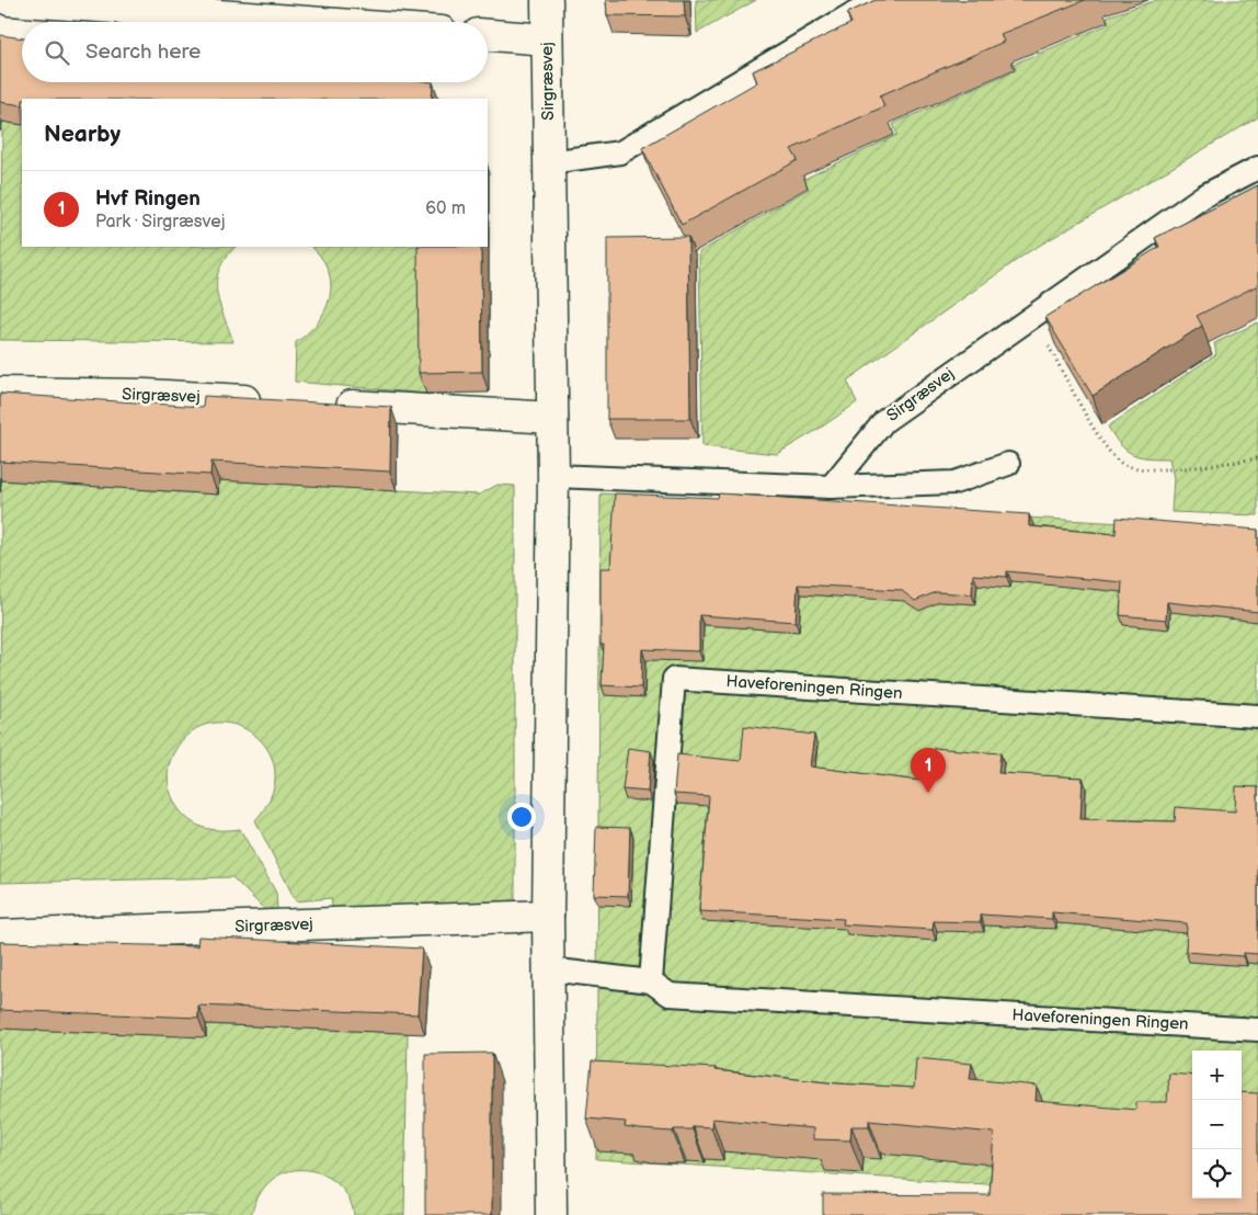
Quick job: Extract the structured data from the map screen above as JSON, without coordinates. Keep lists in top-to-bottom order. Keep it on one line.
{"streets":{"street":["Sirgræsvej"],"lane":["Haveforeningen Ringen"]},"crossings":[["Sirgræsvej","Haveforeningen Ringen"]],"page":{"search":"Search here","heading":"Nearby","list":[{"mark":"1","name":"Hvf Ringen","note":"Park · Sirgræsvej","value":"60 m"}],"pins":"1","map_buttons":["+","−"]}}
